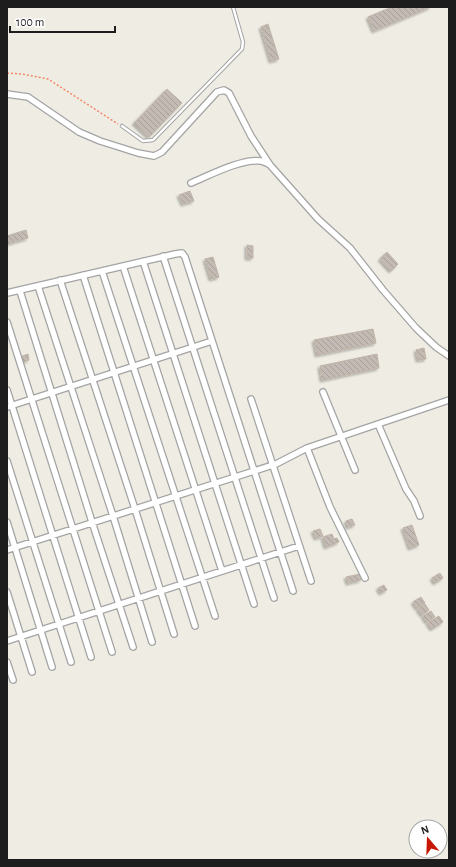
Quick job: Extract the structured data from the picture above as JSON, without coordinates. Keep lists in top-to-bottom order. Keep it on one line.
{"scale_bar":"100 m","north":"top"}
